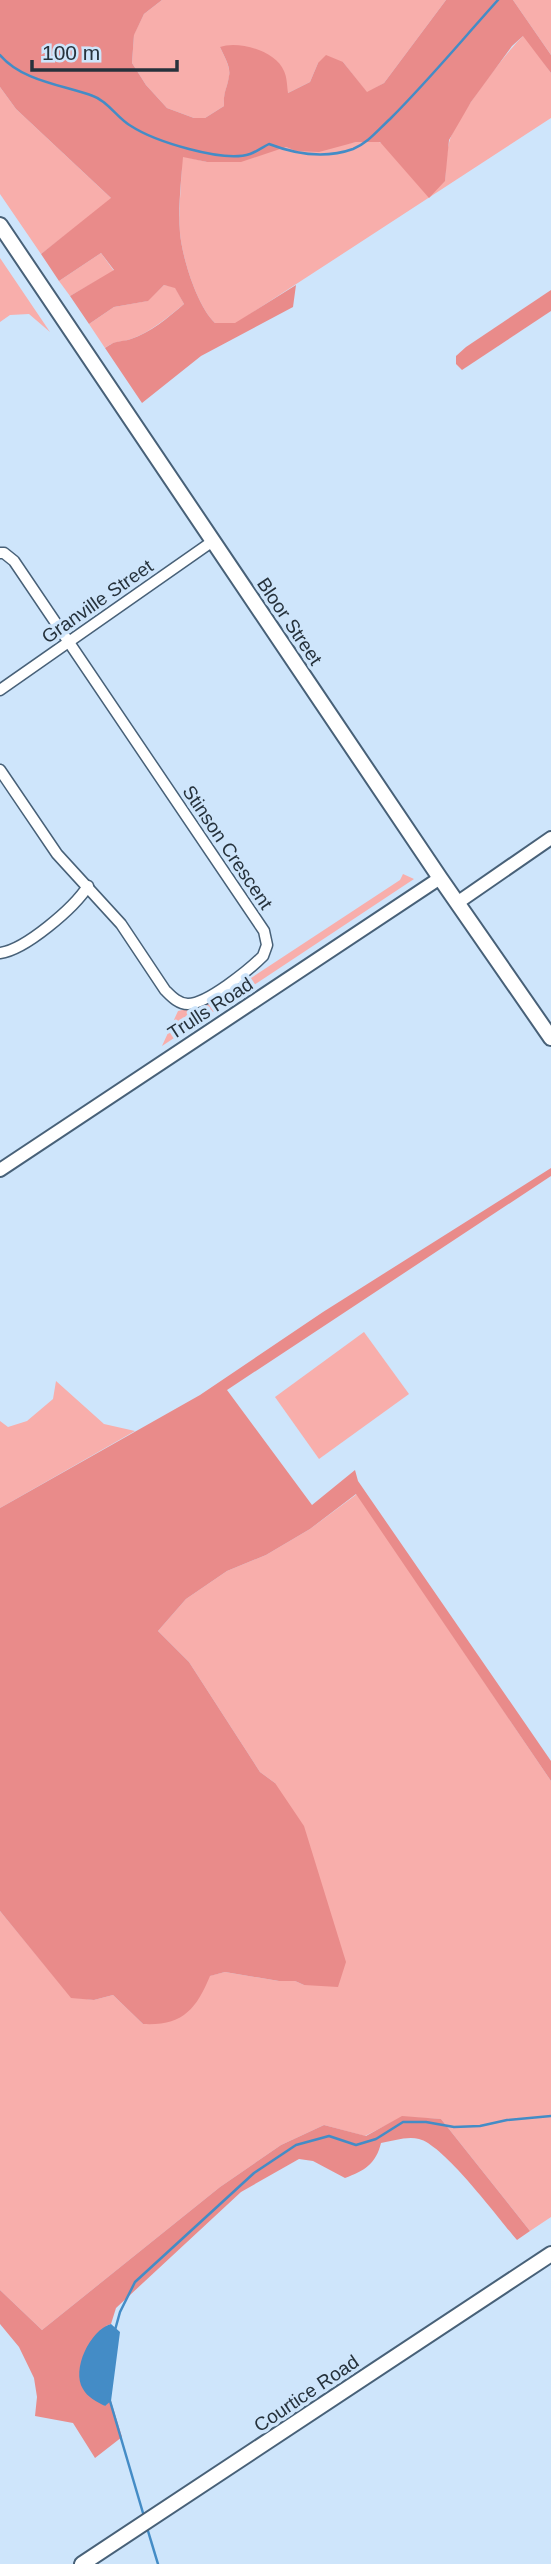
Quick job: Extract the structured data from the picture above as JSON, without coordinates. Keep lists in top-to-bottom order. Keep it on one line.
{"streets":{"main road":["Bloor Street","Courtice Road"],"street":["Granville Street","Stinson Crescent","Trulls Road"]},"crossings":[["Granville Street","Bloor Street"],["Granville Street","Stinson Crescent"],["Bloor Street","Trulls Road"]],"scale_bar":"100 m"}
